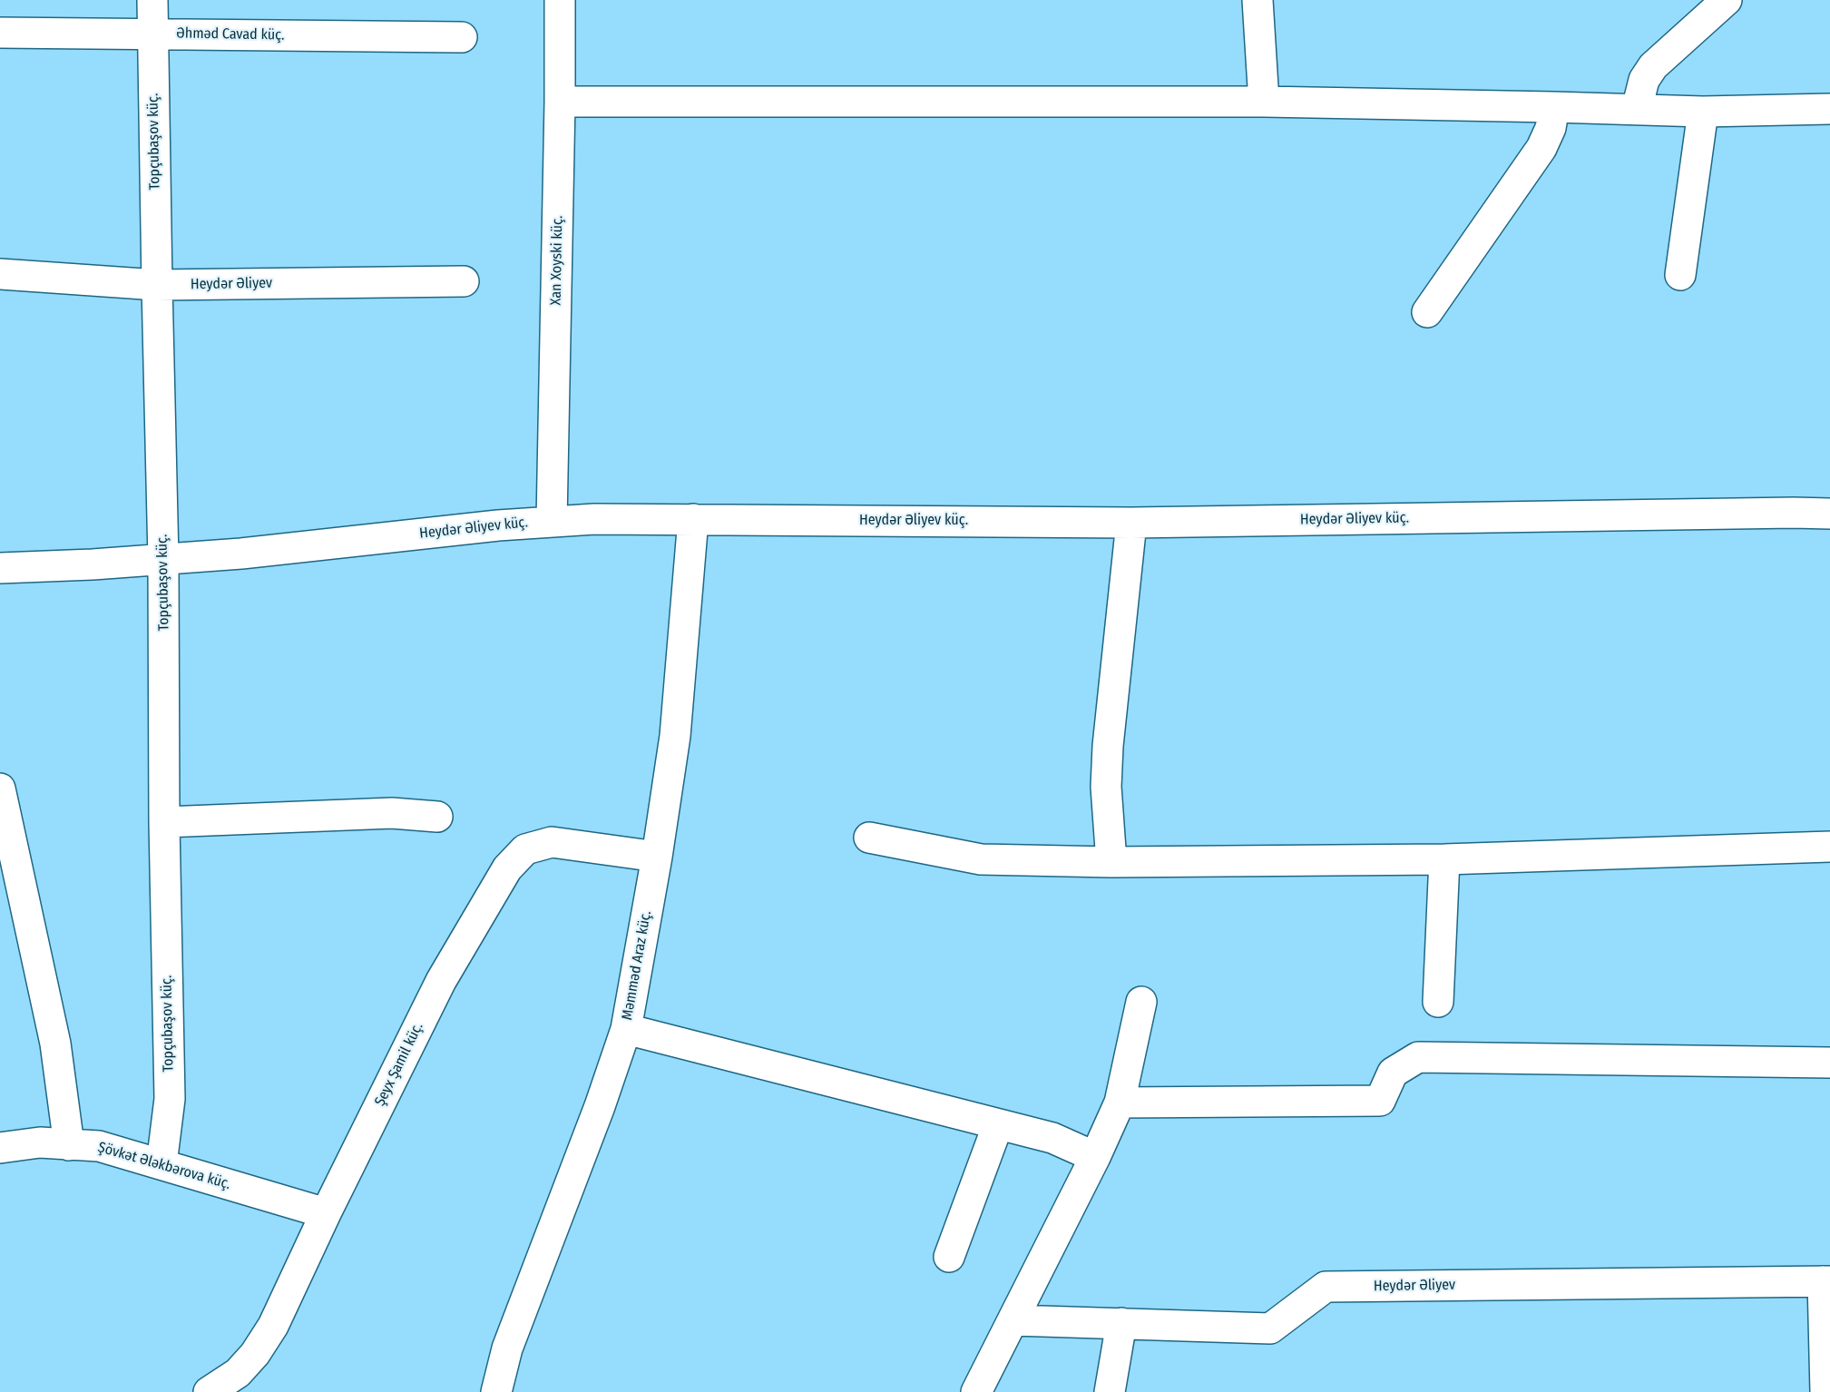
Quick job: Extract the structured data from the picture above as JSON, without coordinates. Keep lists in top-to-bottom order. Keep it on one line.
{"streets":{"street":["Əhməd Cavad küç.","Topçubaşov küç.","Xan Xoyski küç.","Heydər Əliyev","Heydər Əliyev küç.","Məmməd Araz küç.","Şeyx Şamil küç.","Şövkət Ələkbərova küç."]},"crossings":[["Əhməd Cavad küç.","Topçubaşov küç."],["Topçubaşov küç.","Heydər Əliyev"],["Topçubaşov küç.","Heydər Əliyev küç."],["Topçubaşov küç.","Şövkət Ələkbərova küç."],["Xan Xoyski küç.","Heydər Əliyev küç."],["Heydər Əliyev küç.","Məmməd Araz küç."],["Məmməd Araz küç.","Şeyx Şamil küç."],["Şeyx Şamil küç.","Şövkət Ələkbərova küç."]]}
